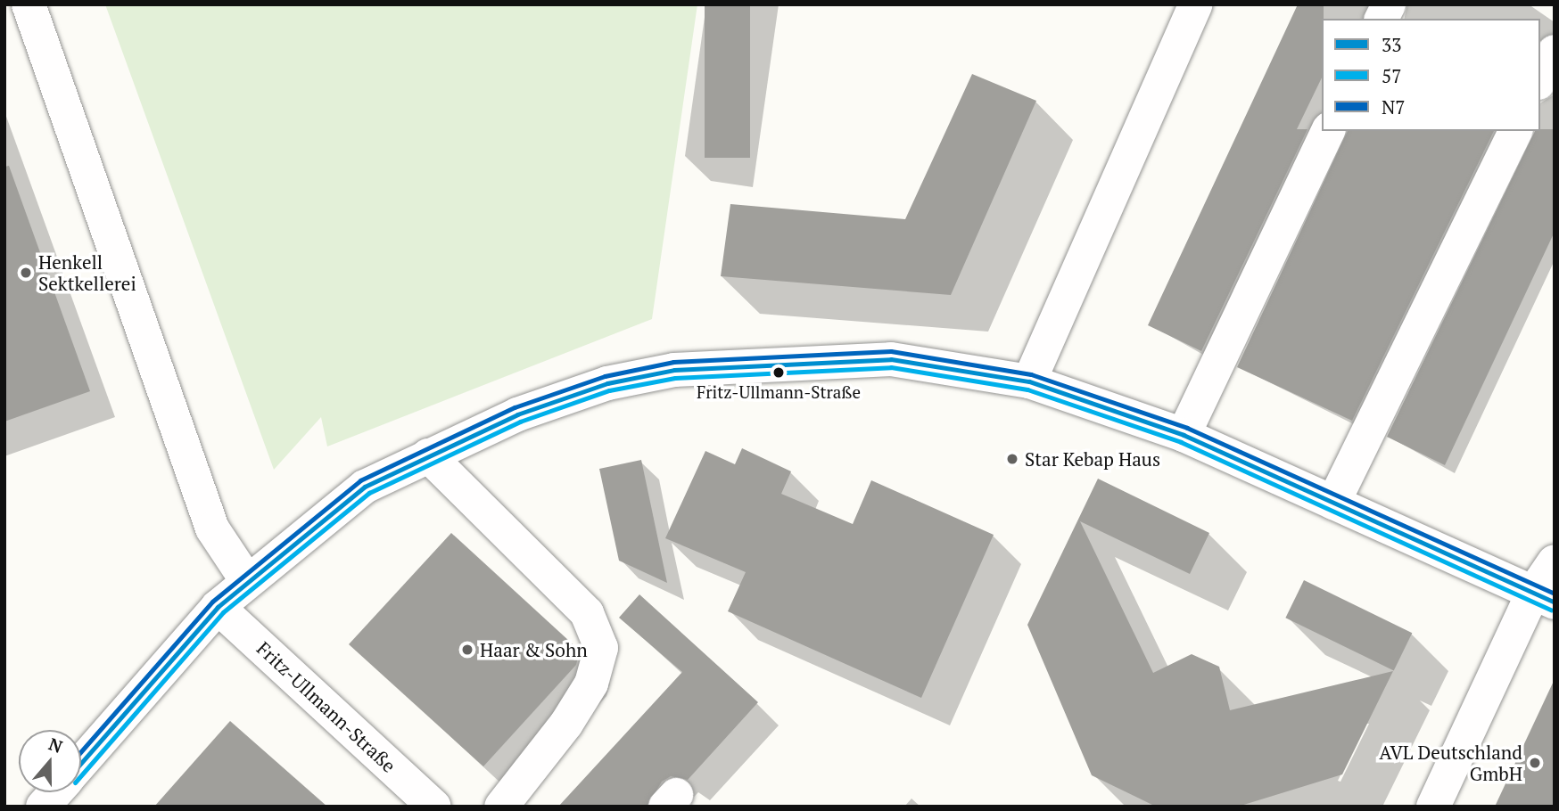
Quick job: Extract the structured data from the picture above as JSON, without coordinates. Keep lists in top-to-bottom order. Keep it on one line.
{"streets":{"street":["Fritz-Ullmann-Straße"]},"places":["Henkell Sektkellerei","Fritz-Ullmann-Straße","Star Kebap Haus","Haar & Sohn","AVL Deutschland GmbH"],"lines":["transit line N7","transit line 33","transit line 57"],"legend":["33","57","N7"],"north":"top"}
